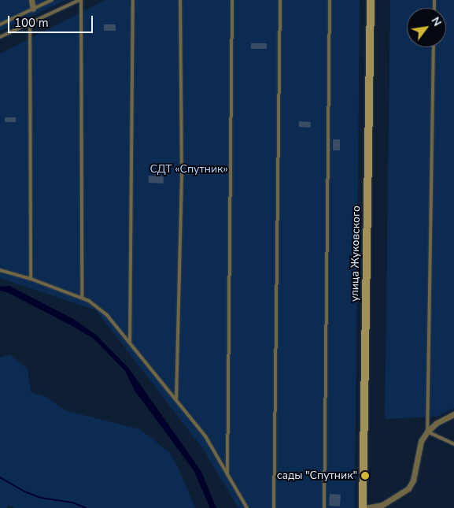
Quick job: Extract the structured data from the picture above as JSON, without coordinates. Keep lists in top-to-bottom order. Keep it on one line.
{"streets":{"main road":["улица Жуковского"]},"parks":["СДТ «Спутник»"],"places":["сады \"Спутник\""],"scale_bar":"100 m","north":"top right"}
